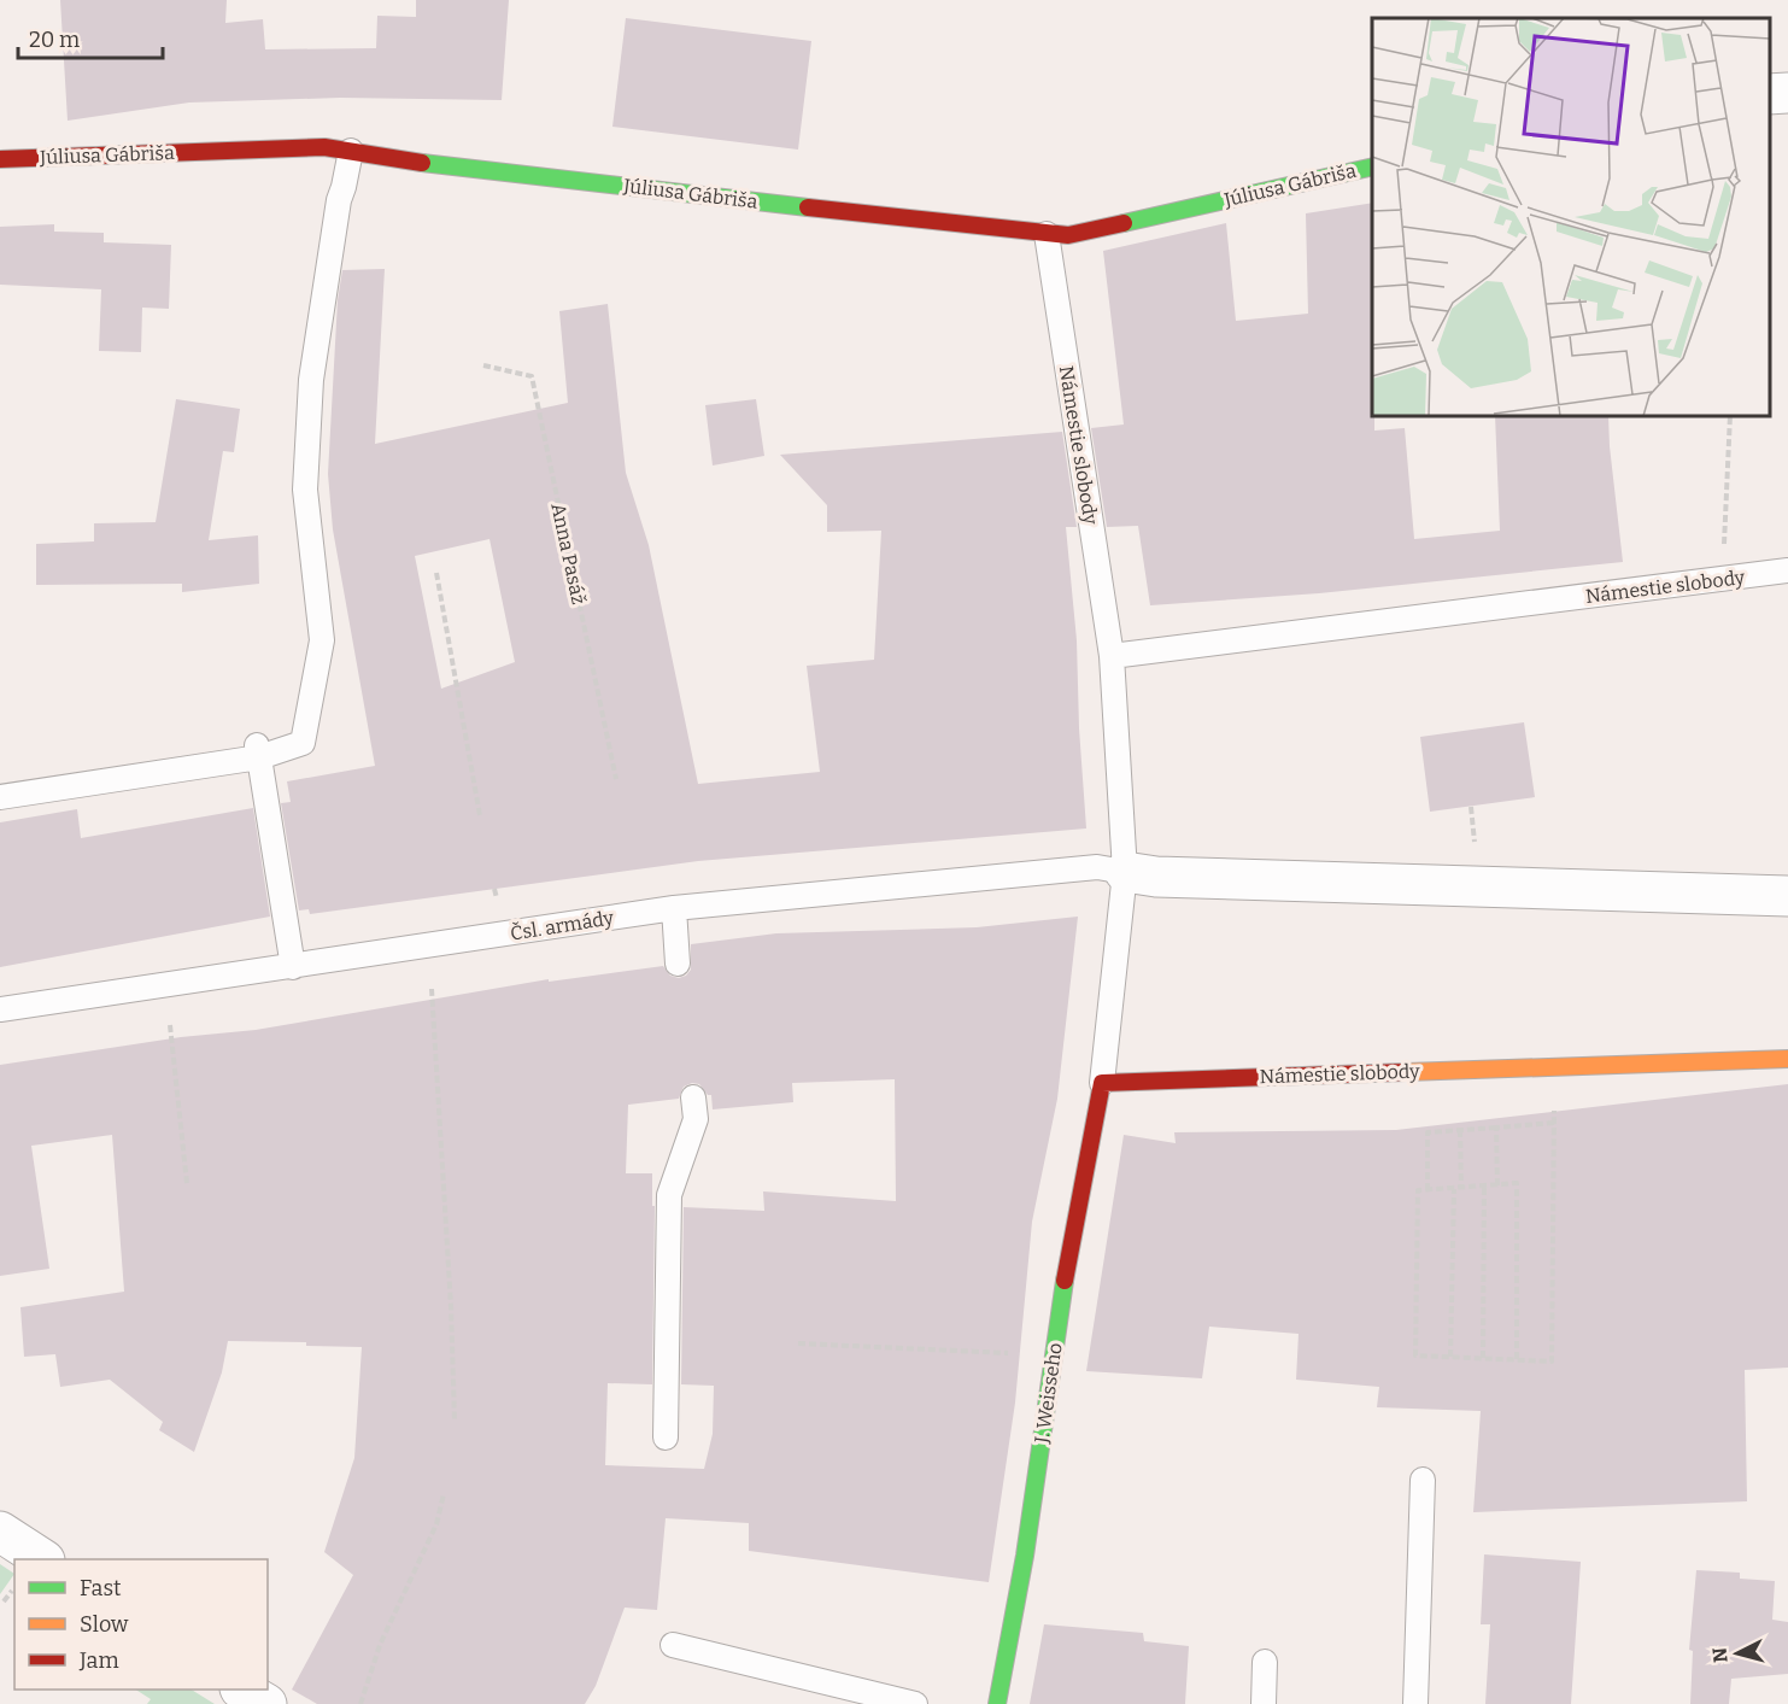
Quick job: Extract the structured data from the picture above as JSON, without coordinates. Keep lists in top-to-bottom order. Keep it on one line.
{"streets":{"street":["Júliusa Gábriša","Námestie slobody","J. Weisseho"],"lane":["Čsl. armády"],"path":["Anna Pasáž"]},"crossings":[["Júliusa Gábriša","Námestie slobody"],["Námestie slobody","Čsl. armády"],["Námestie slobody","J. Weisseho"]],"legend":["Fast","Slow","Jam"],"scale_bar":"20 m","north":"left"}
